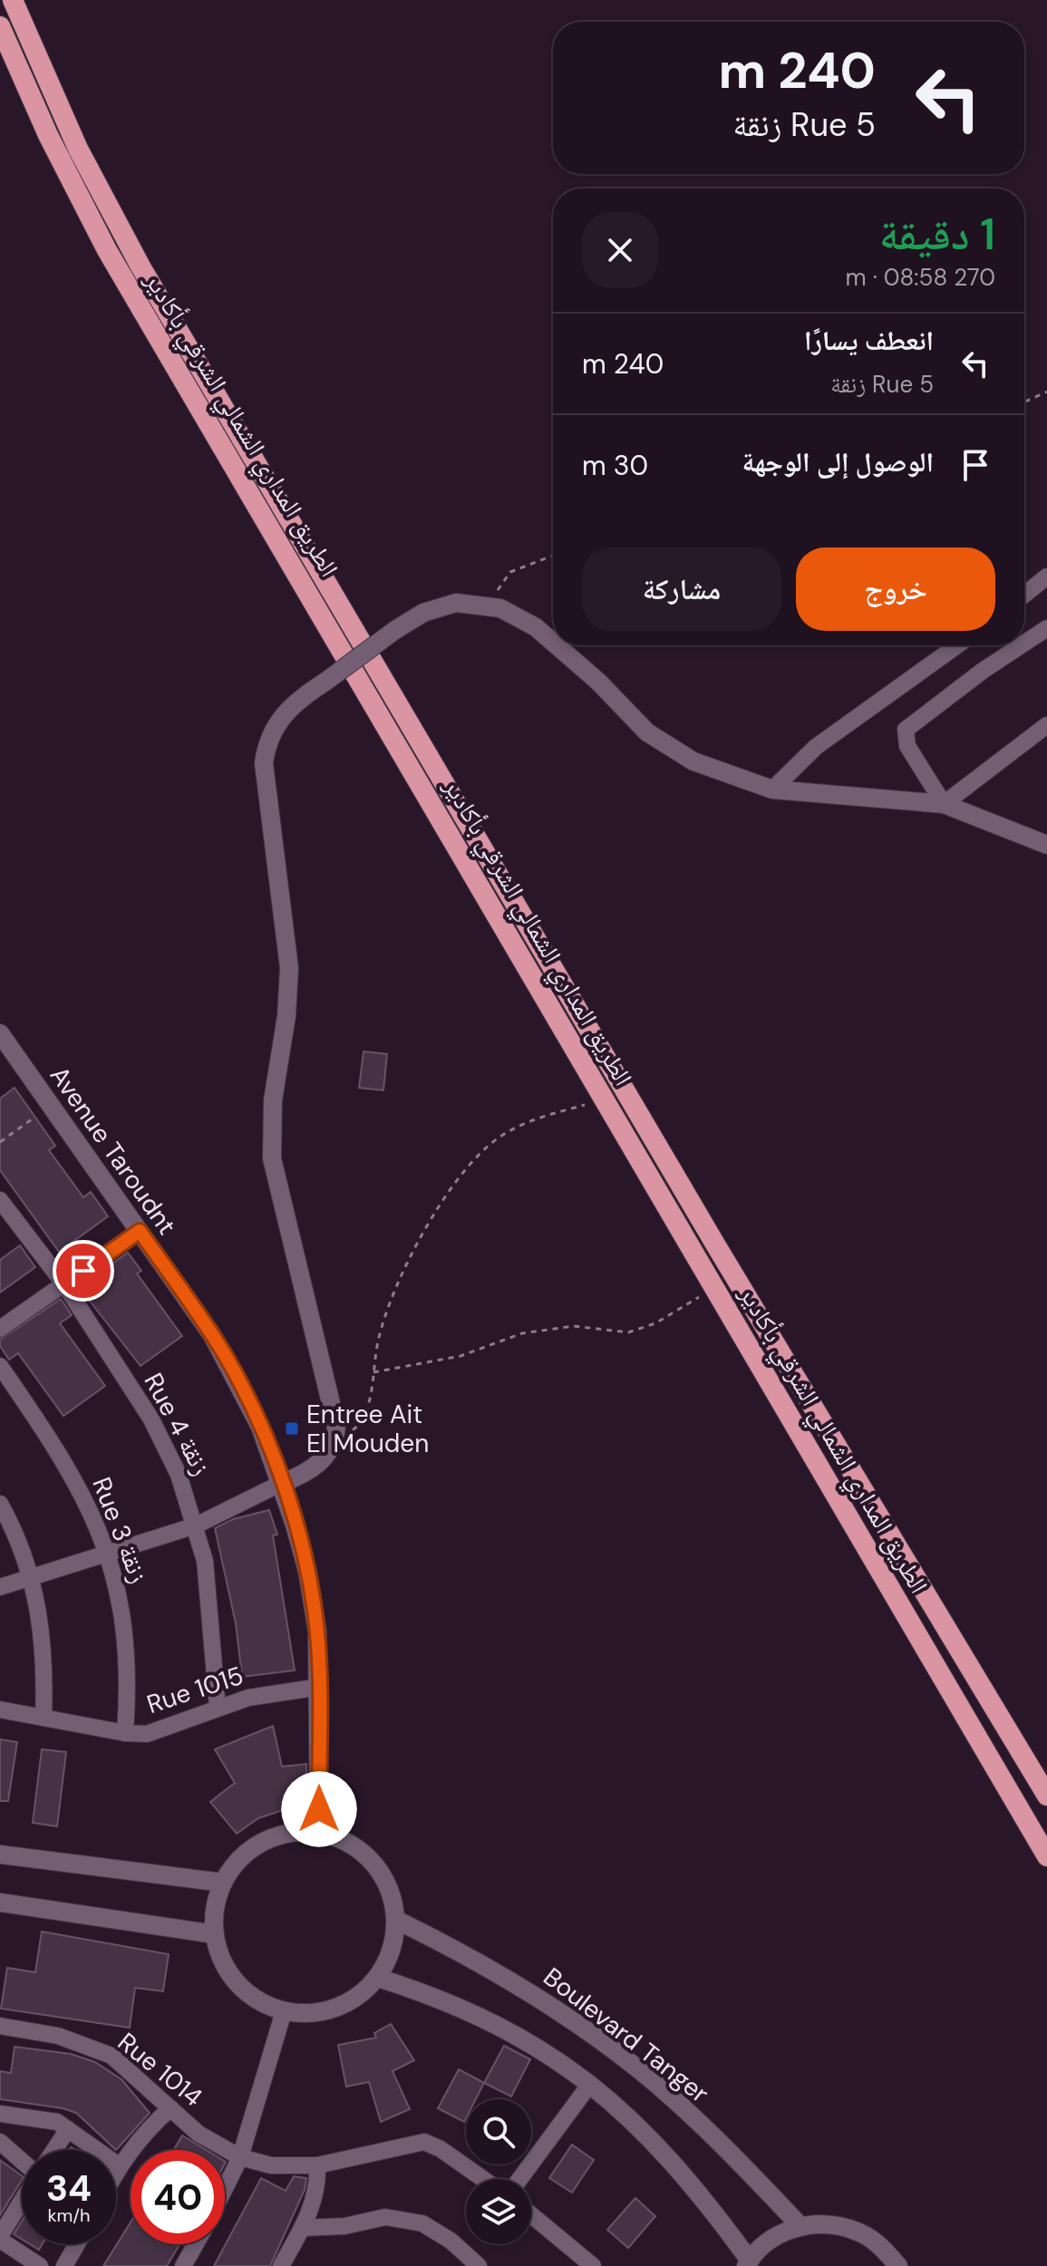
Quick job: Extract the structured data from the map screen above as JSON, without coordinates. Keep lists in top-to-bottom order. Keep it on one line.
{"streets":{"highway":["الطريق المداري الشمالي الشرقي بأكادير"],"street":["Avenue Taroudnt","Rue 4 زنقة","Rue 3 زنقة","Rue 1015","Boulevard Tanger","Rue 1014"]},"crossings":[["Avenue Taroudnt","Rue 1015"],["Avenue Taroudnt","Boulevard Tanger"],["Rue 4 زنقة","Rue 1015"],["Rue 3 زنقة","Rue 1015"]],"places":{"transit":["Entree Ait El Mouden"]},"page":{"turn":["240 m","Rue 5 زنقة"],"heading":["1 دقيقة","270 m · 08:58"],"list":[{"name":"انعطف يسارًا","note":"Rue 5 زنقة","value":"240 m"},{"name":"الوصول إلى الوجهة","value":"30 m"}],"buttons":["خروج","مشاركة"],"speed":"34 km/h","limit":"40"}}
